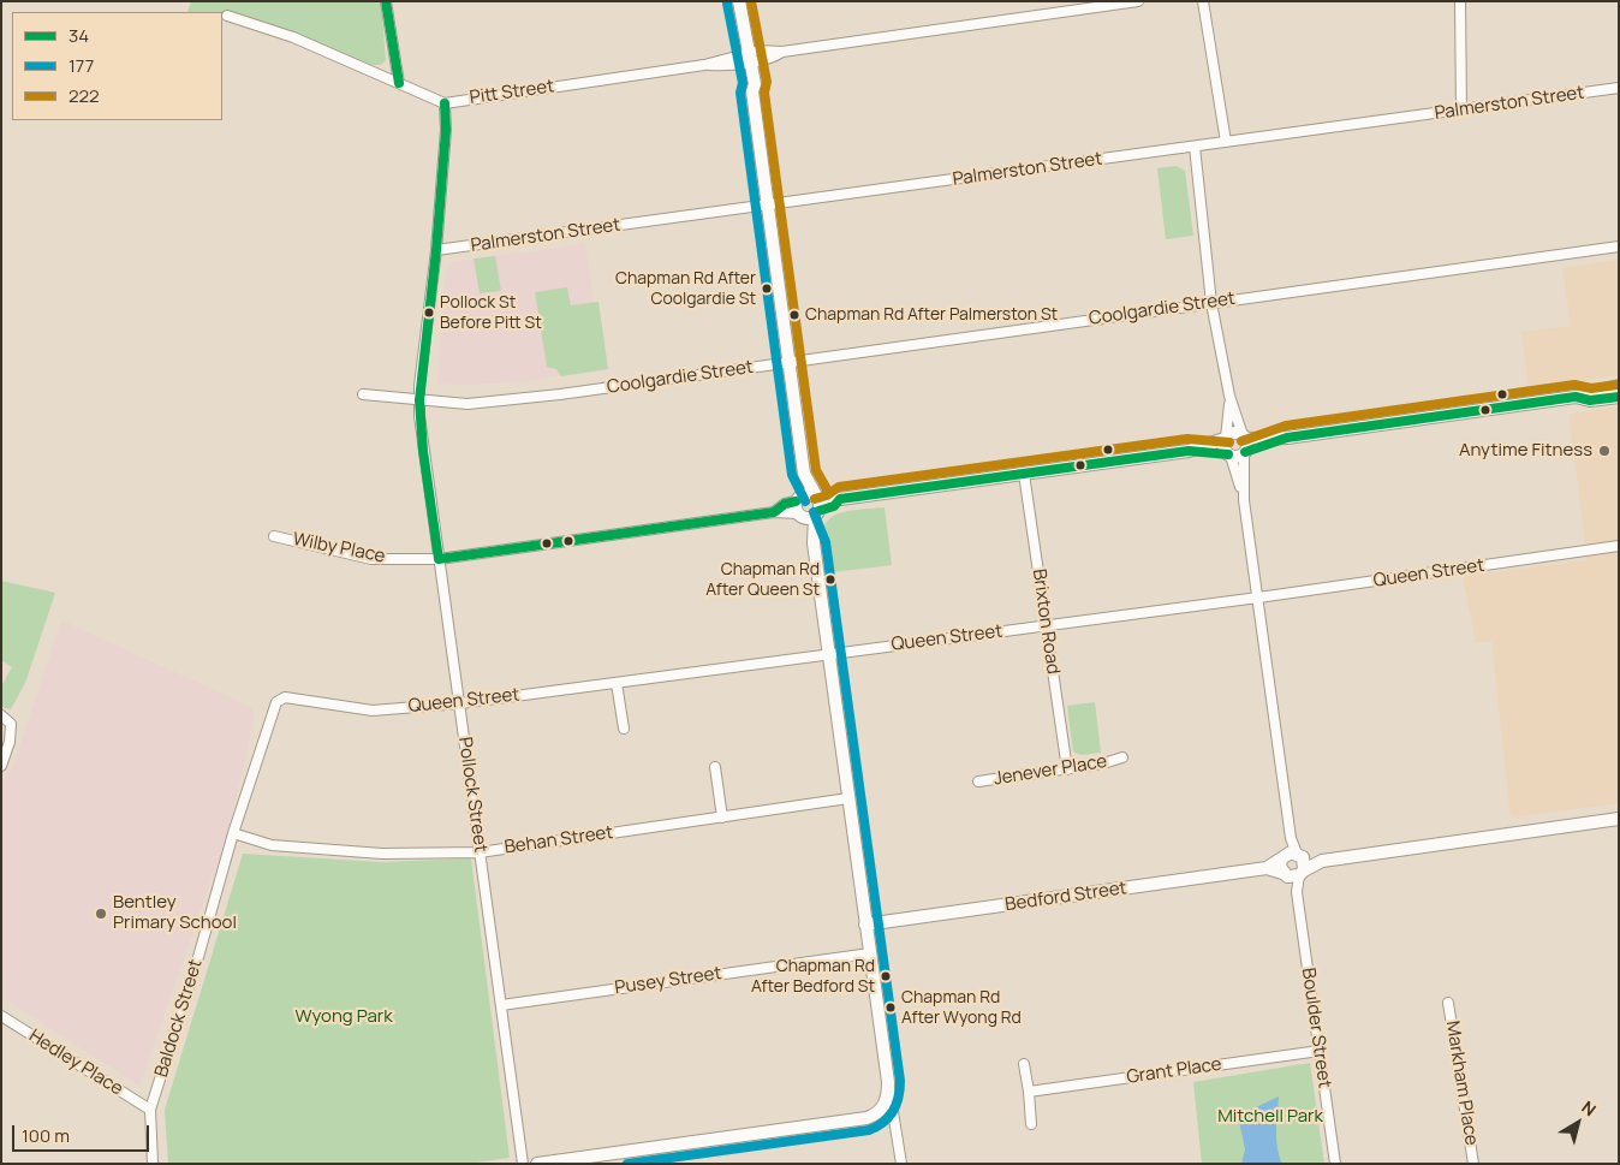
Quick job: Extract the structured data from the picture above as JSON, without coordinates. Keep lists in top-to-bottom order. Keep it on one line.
{"streets":{"street":["Pitt Street","Palmerston Street","Coolgardie Street","Wilby Place","Queen Street","Brixton Road","Jenever Place","Pollock Street","Behan Street","Bedford Street","Pusey Street","Baldock Street","Boulder Street","Hedley Place","Grant Place","Markham Place"]},"crossings":[["Pitt Street","Pollock Street"],["Palmerston Street","Pollock Street"],["Coolgardie Street","Pollock Street"],["Wilby Place","Pollock Street"],["Queen Street","Brixton Road"],["Queen Street","Pollock Street"],["Queen Street","Baldock Street"],["Queen Street","Boulder Street"],["Brixton Road","Jenever Place"],["Pollock Street","Behan Street"],["Pollock Street","Pusey Street"],["Behan Street","Baldock Street"],["Bedford Street","Boulder Street"],["Baldock Street","Hedley Place"],["Boulder Street","Grant Place"]],"parks":["Wyong Park","Mitchell Park"],"places":["Chapman Rd After Coolgardie St","Pollock St Before Pitt St","Chapman Rd After Palmerston St","Anytime Fitness","Chapman Rd After Queen St","Bentley Primary School","Chapman Rd After Bedford St","Chapman Rd After Wyong Rd"],"lines":["transit line 34","transit line 222","transit line 177"],"legend":["34","177","222"],"scale_bar":"100 m","north":"top right"}
